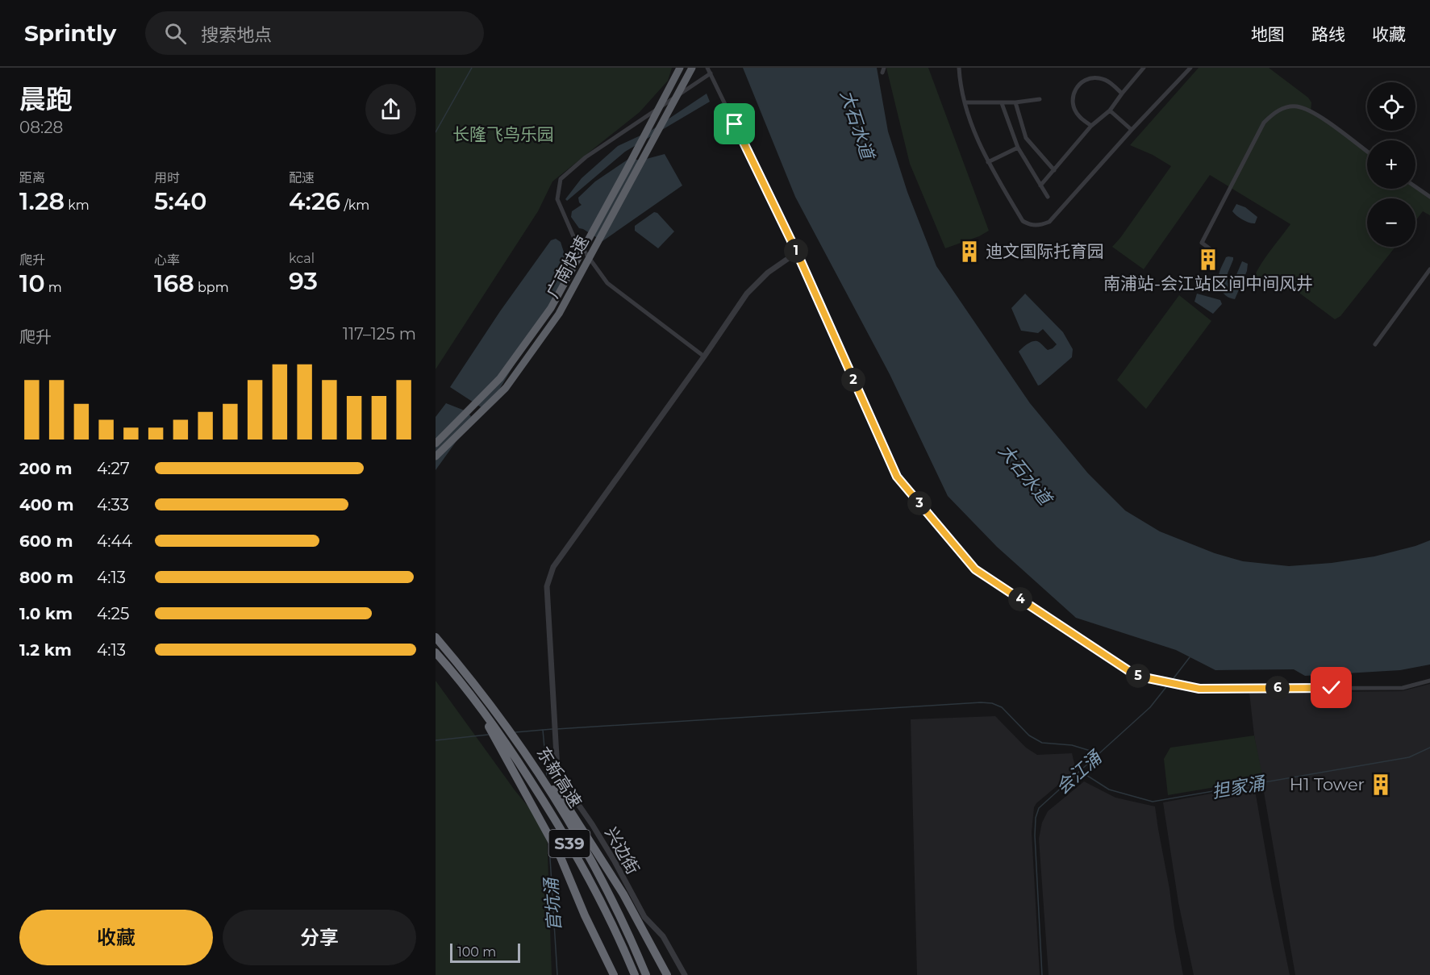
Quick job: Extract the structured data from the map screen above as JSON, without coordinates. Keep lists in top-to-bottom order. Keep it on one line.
{"streets":{"highway":["广南快速","东新高速","S39"],"street":["兴边街"]},"water":["大石水道","会江涌","担家涌","官坑涌"],"parks":["长隆飞鸟乐园"],"places":{"building":["迪文国际托育园","南浦站-会江站区间中间风井","H1 Tower"]},"scale_bar":"100 m","page":{"header":"Sprintly","search":"搜索地点","nav":["地图","路线","收藏"],"heading":["晨跑","08:28"],"map_buttons":["+","−"],"stats":[["距离","1.28 km"],["用时","5:40"],["配速","4:26 /km"],["爬升","10 m"],["心率","168 bpm"],["kcal","93"]],"pins":["1","2","3","4","5","6"],"chart":["爬升","117–125 m"],"list":[{"name":"200 m","note":"4:27"},{"name":"400 m","note":"4:33"},{"name":"600 m","note":"4:44"},{"name":"800 m","note":"4:13"},{"name":"1.0 km","note":"4:25"},{"name":"1.2 km","note":"4:13"}],"buttons":["收藏","分享"],"scale":"100 m"}}
